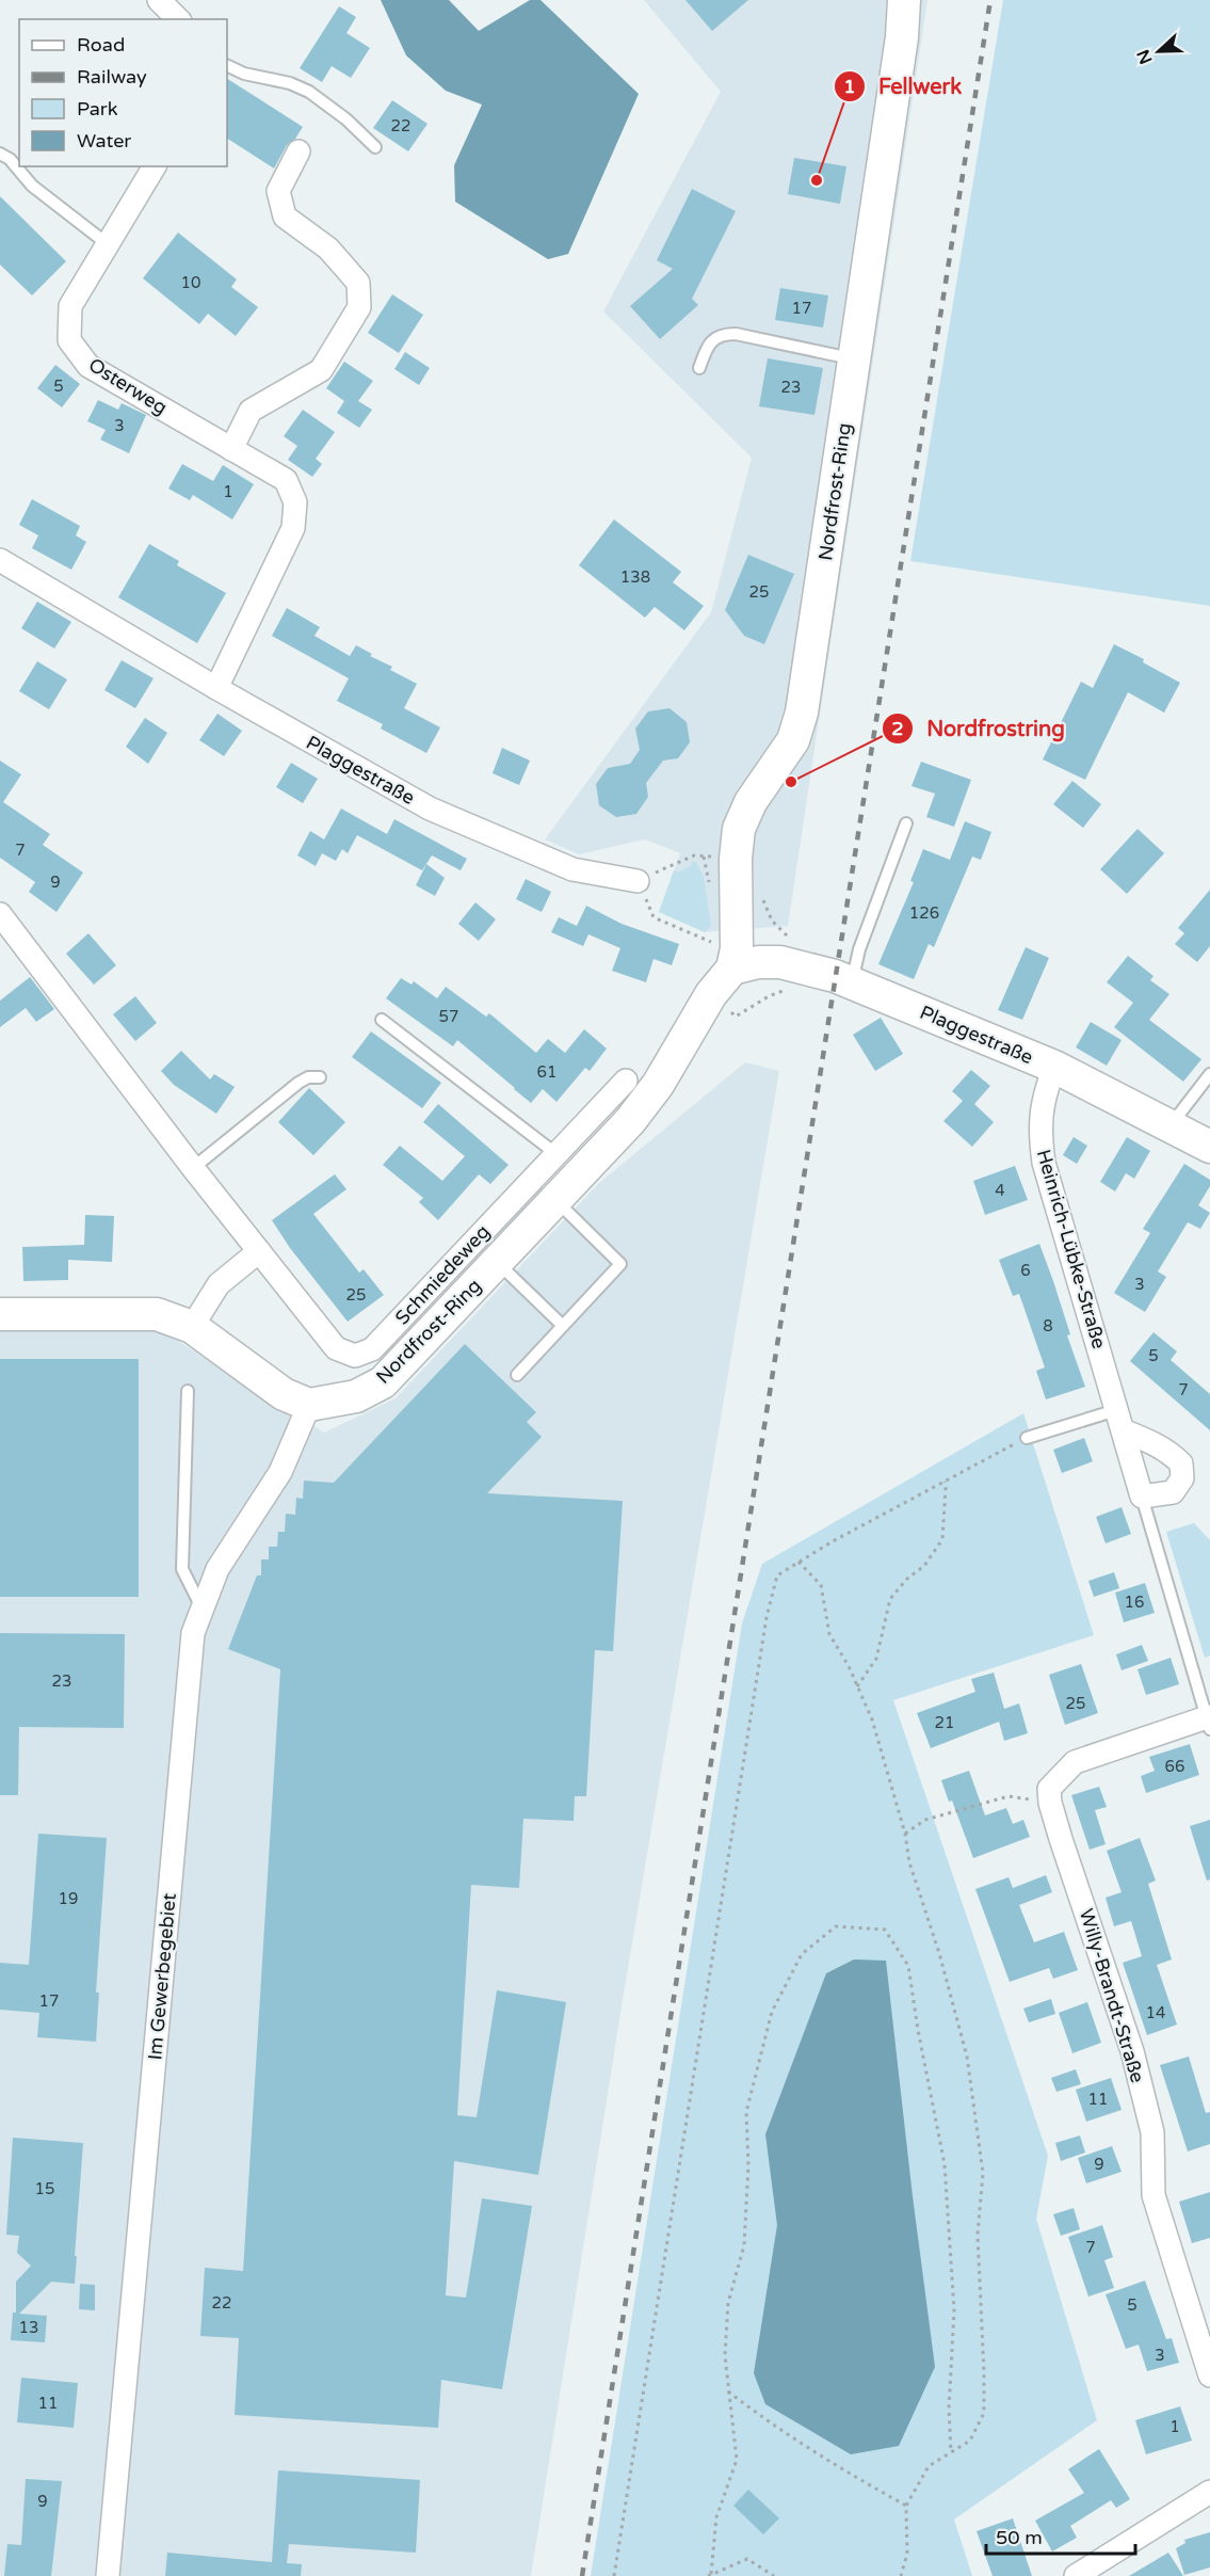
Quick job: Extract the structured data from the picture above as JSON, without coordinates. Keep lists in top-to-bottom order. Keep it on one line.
{"streets":{"street":["Osterweg","Nordfrost-Ring","Plaggestraße","Heinrich-Lübke-Straße","Schmiedeweg","Im Gewerbegebiet","Willy-Brandt-Straße"]},"crossings":[["Osterweg","Plaggestraße"],["Nordfrost-Ring","Plaggestraße"],["Nordfrost-Ring","Im Gewerbegebiet"],["Plaggestraße","Heinrich-Lübke-Straße"]],"places":["Fellwerk","Nordfrostring"],"house_numbers":["22","10","17","5","23","3","1","138","25","7","9","126","57","61","4","6","3","25","8","5","7","16","23","25","21","66","19","17","14","11","9","15","7","22","5","13","3","11","1","9"],"legend":["Road","Railway","Park","Water"],"scale_bar":"50 m","north":"left"}
